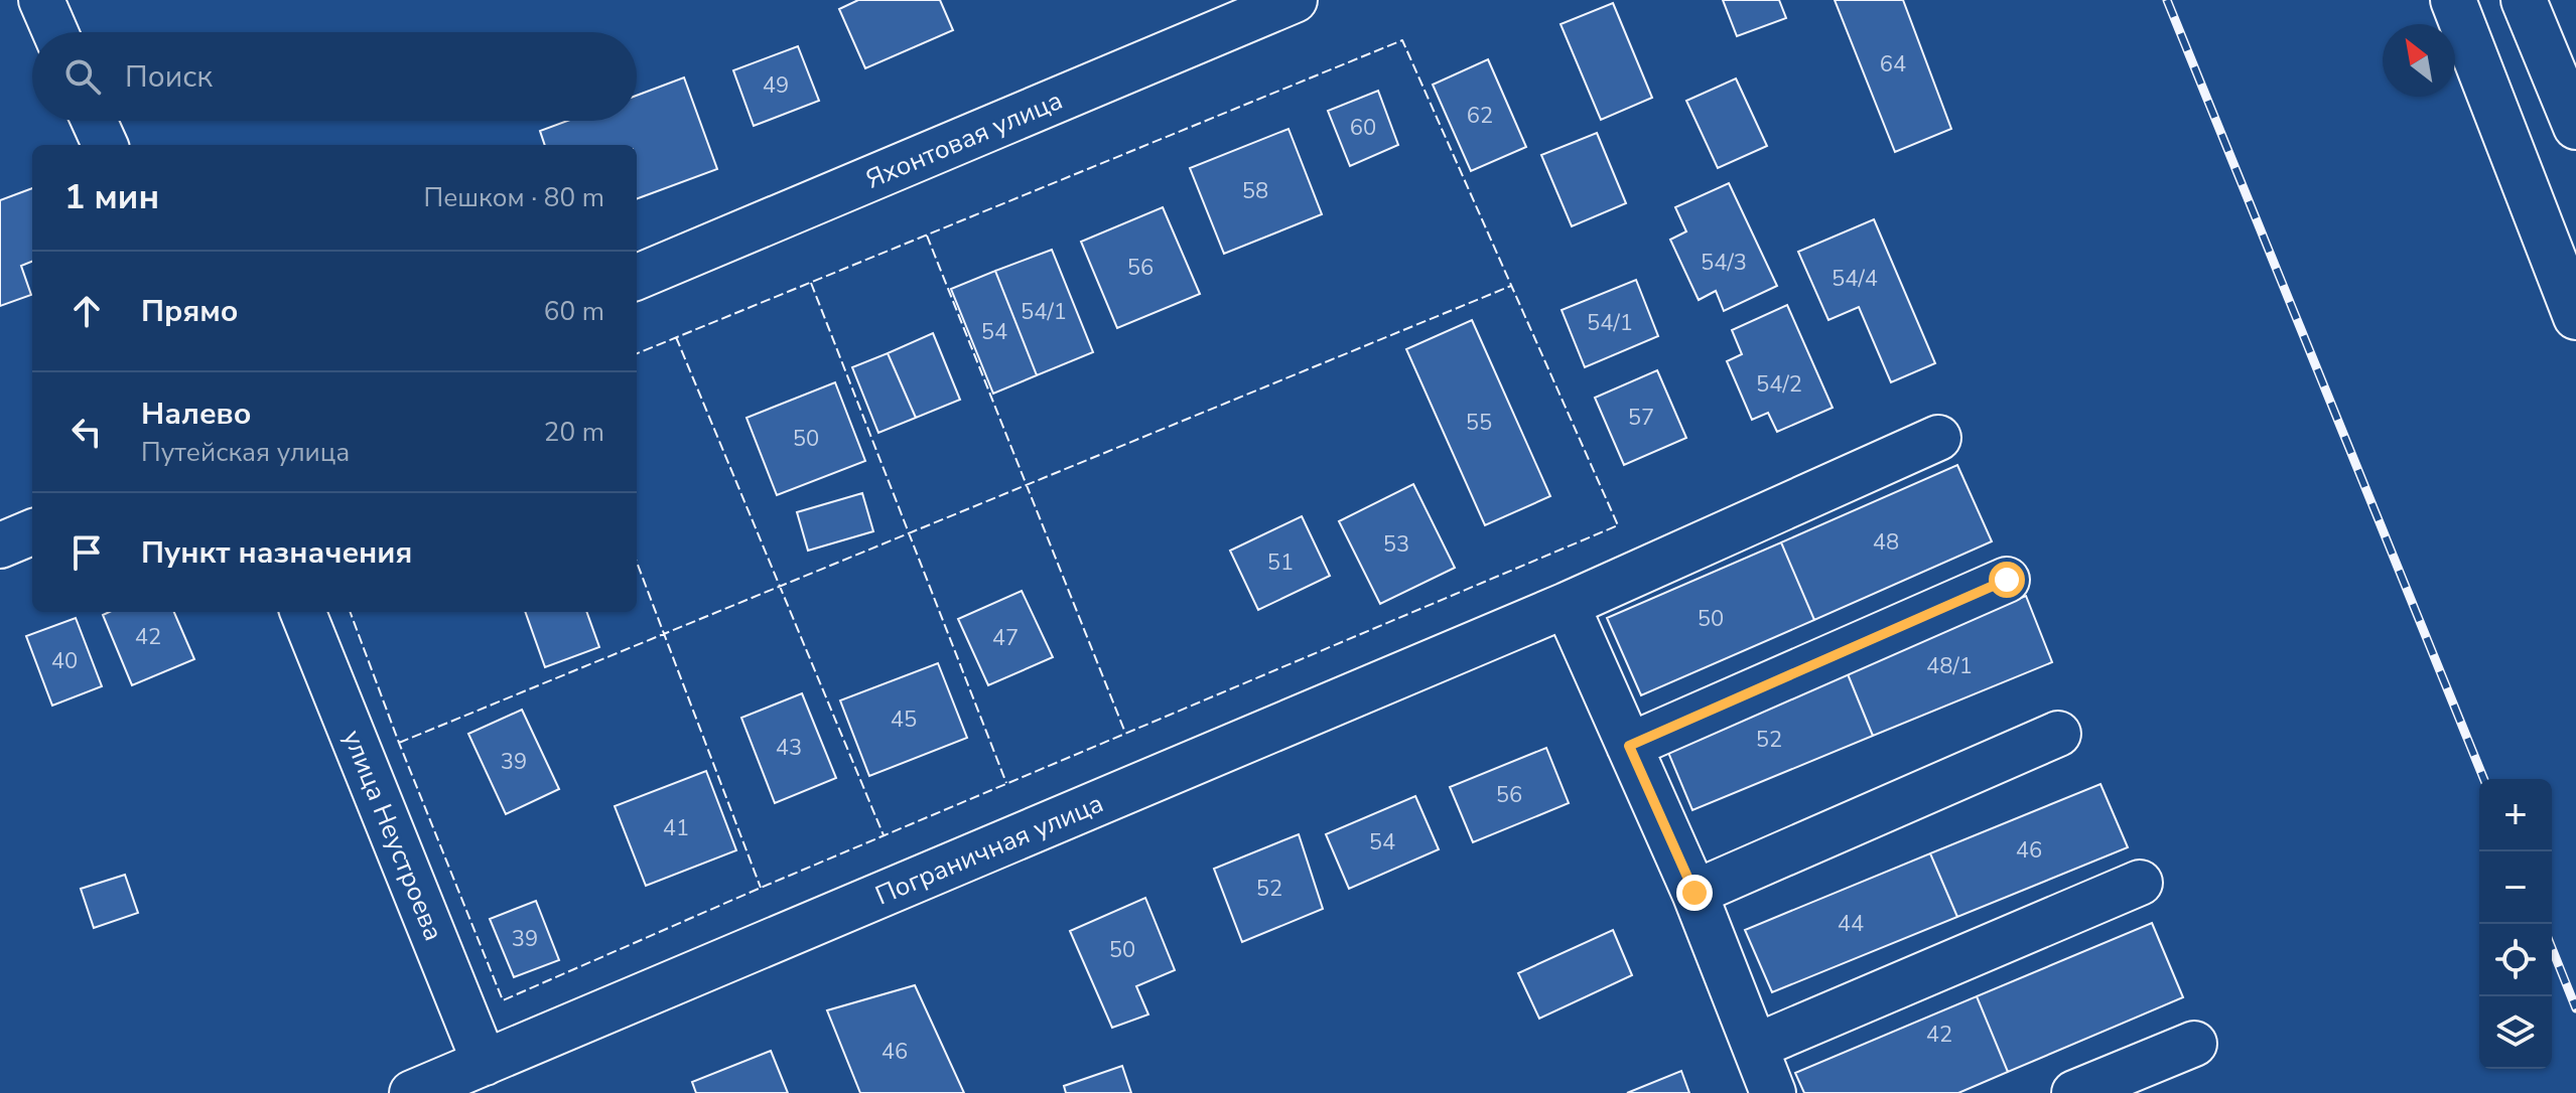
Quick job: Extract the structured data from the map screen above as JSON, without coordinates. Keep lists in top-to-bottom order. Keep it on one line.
{"streets":{"main road":["Яхонтовая улица","улица Неустроева","Пограничная улица"]},"crossings":[["улица Неустроева","Пограничная улица"]],"house_numbers":["64","49","62","60","58","54/3","56","54/4","54/1","54/1","54","54/2","57","55","50","48","53","51","50","42","47","40","48/1","45","52","43","39","56","41","54","46","52","44","39","50","42","46"],"north":"top left","page":{"search":"Поиск","heading":["1 мин","Пешком · 80 m"],"list":[["Прямо","60 m"],["Налево","Путейская улица","20 m"],"Пункт назначения"],"map_buttons":["+","−"]}}
